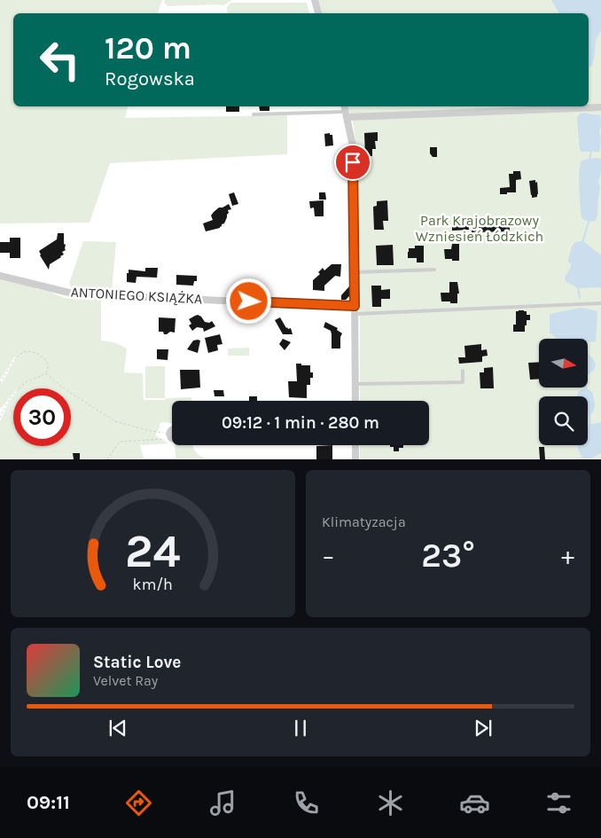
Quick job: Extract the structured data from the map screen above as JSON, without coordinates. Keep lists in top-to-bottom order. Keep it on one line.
{"streets":{"street":["ANTONIEGO KSIĄŻKA"]},"parks":["Park Krajobrazowy Wzniesień Łódzkich"],"north":"right","page":{"turn":["120 m","Rogowska"],"limit":"30","trip":"09:12 · 1 min · 280 m","tile":"Klimatyzacja","heat":["−","23°","+"],"song":["Static Love","Velvet Ray"],"tabs":"09:11","gauge":["24","km/h"]}}
